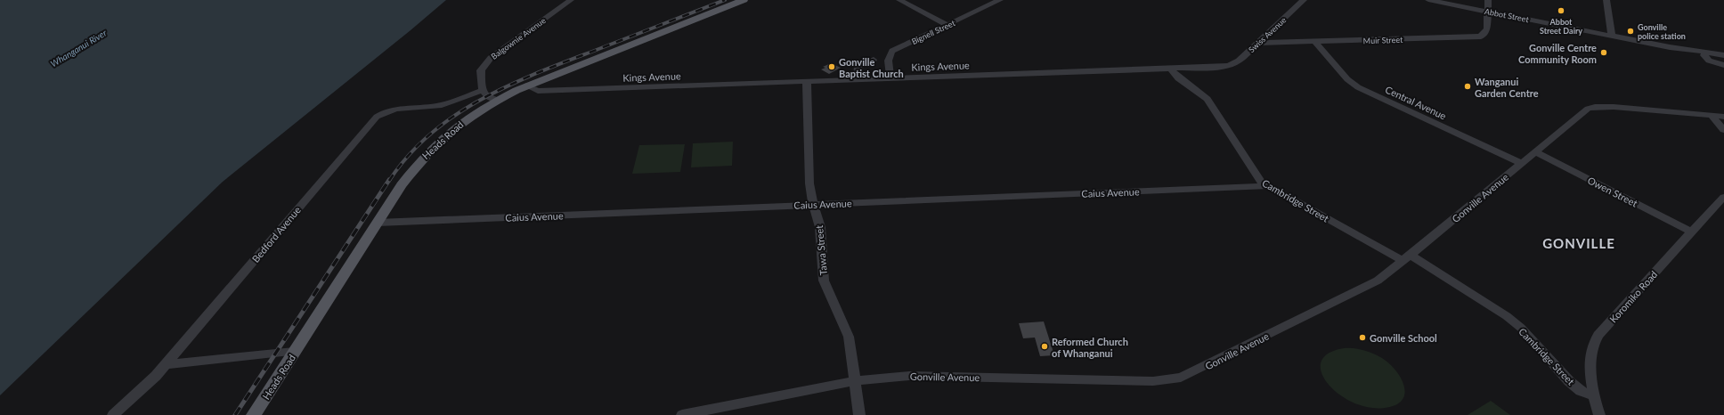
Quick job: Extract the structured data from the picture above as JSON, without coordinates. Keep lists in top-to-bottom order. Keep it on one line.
{"streets":{"main road":["Heads Road"],"street":["Abbot Street","Bignell Street","Swiss Avenue","Balgownie Avenue","Muir Street","Kings Avenue","Central Avenue","Owen Street","Caius Avenue","Gonville Avenue","Cambridge Street","Bedford Avenue","Tawa Street","Koromiko Road"]},"crossings":[["Abbot Street","Muir Street"],["Bignell Street","Kings Avenue"],["Swiss Avenue","Muir Street"],["Swiss Avenue","Kings Avenue"],["Balgownie Avenue","Bedford Avenue"],["Muir Street","Central Avenue"],["Kings Avenue","Heads Road"],["Kings Avenue","Cambridge Street"],["Kings Avenue","Tawa Street"],["Central Avenue","Gonville Avenue"],["Heads Road","Caius Avenue"],["Owen Street","Gonville Avenue"],["Owen Street","Koromiko Road"],["Caius Avenue","Cambridge Street"],["Caius Avenue","Tawa Street"],["Gonville Avenue","Cambridge Street"],["Gonville Avenue","Tawa Street"],["Cambridge Street","Koromiko Road"]],"districts":["GONVILLE"],"water":["Whanganui River"],"places":["Abbot Street Dairy","Gonville police station","Gonville Centre Community Room","Gonville Baptist Church","Wanganui Garden Centre","Gonville School","Reformed Church of Whanganui"]}
